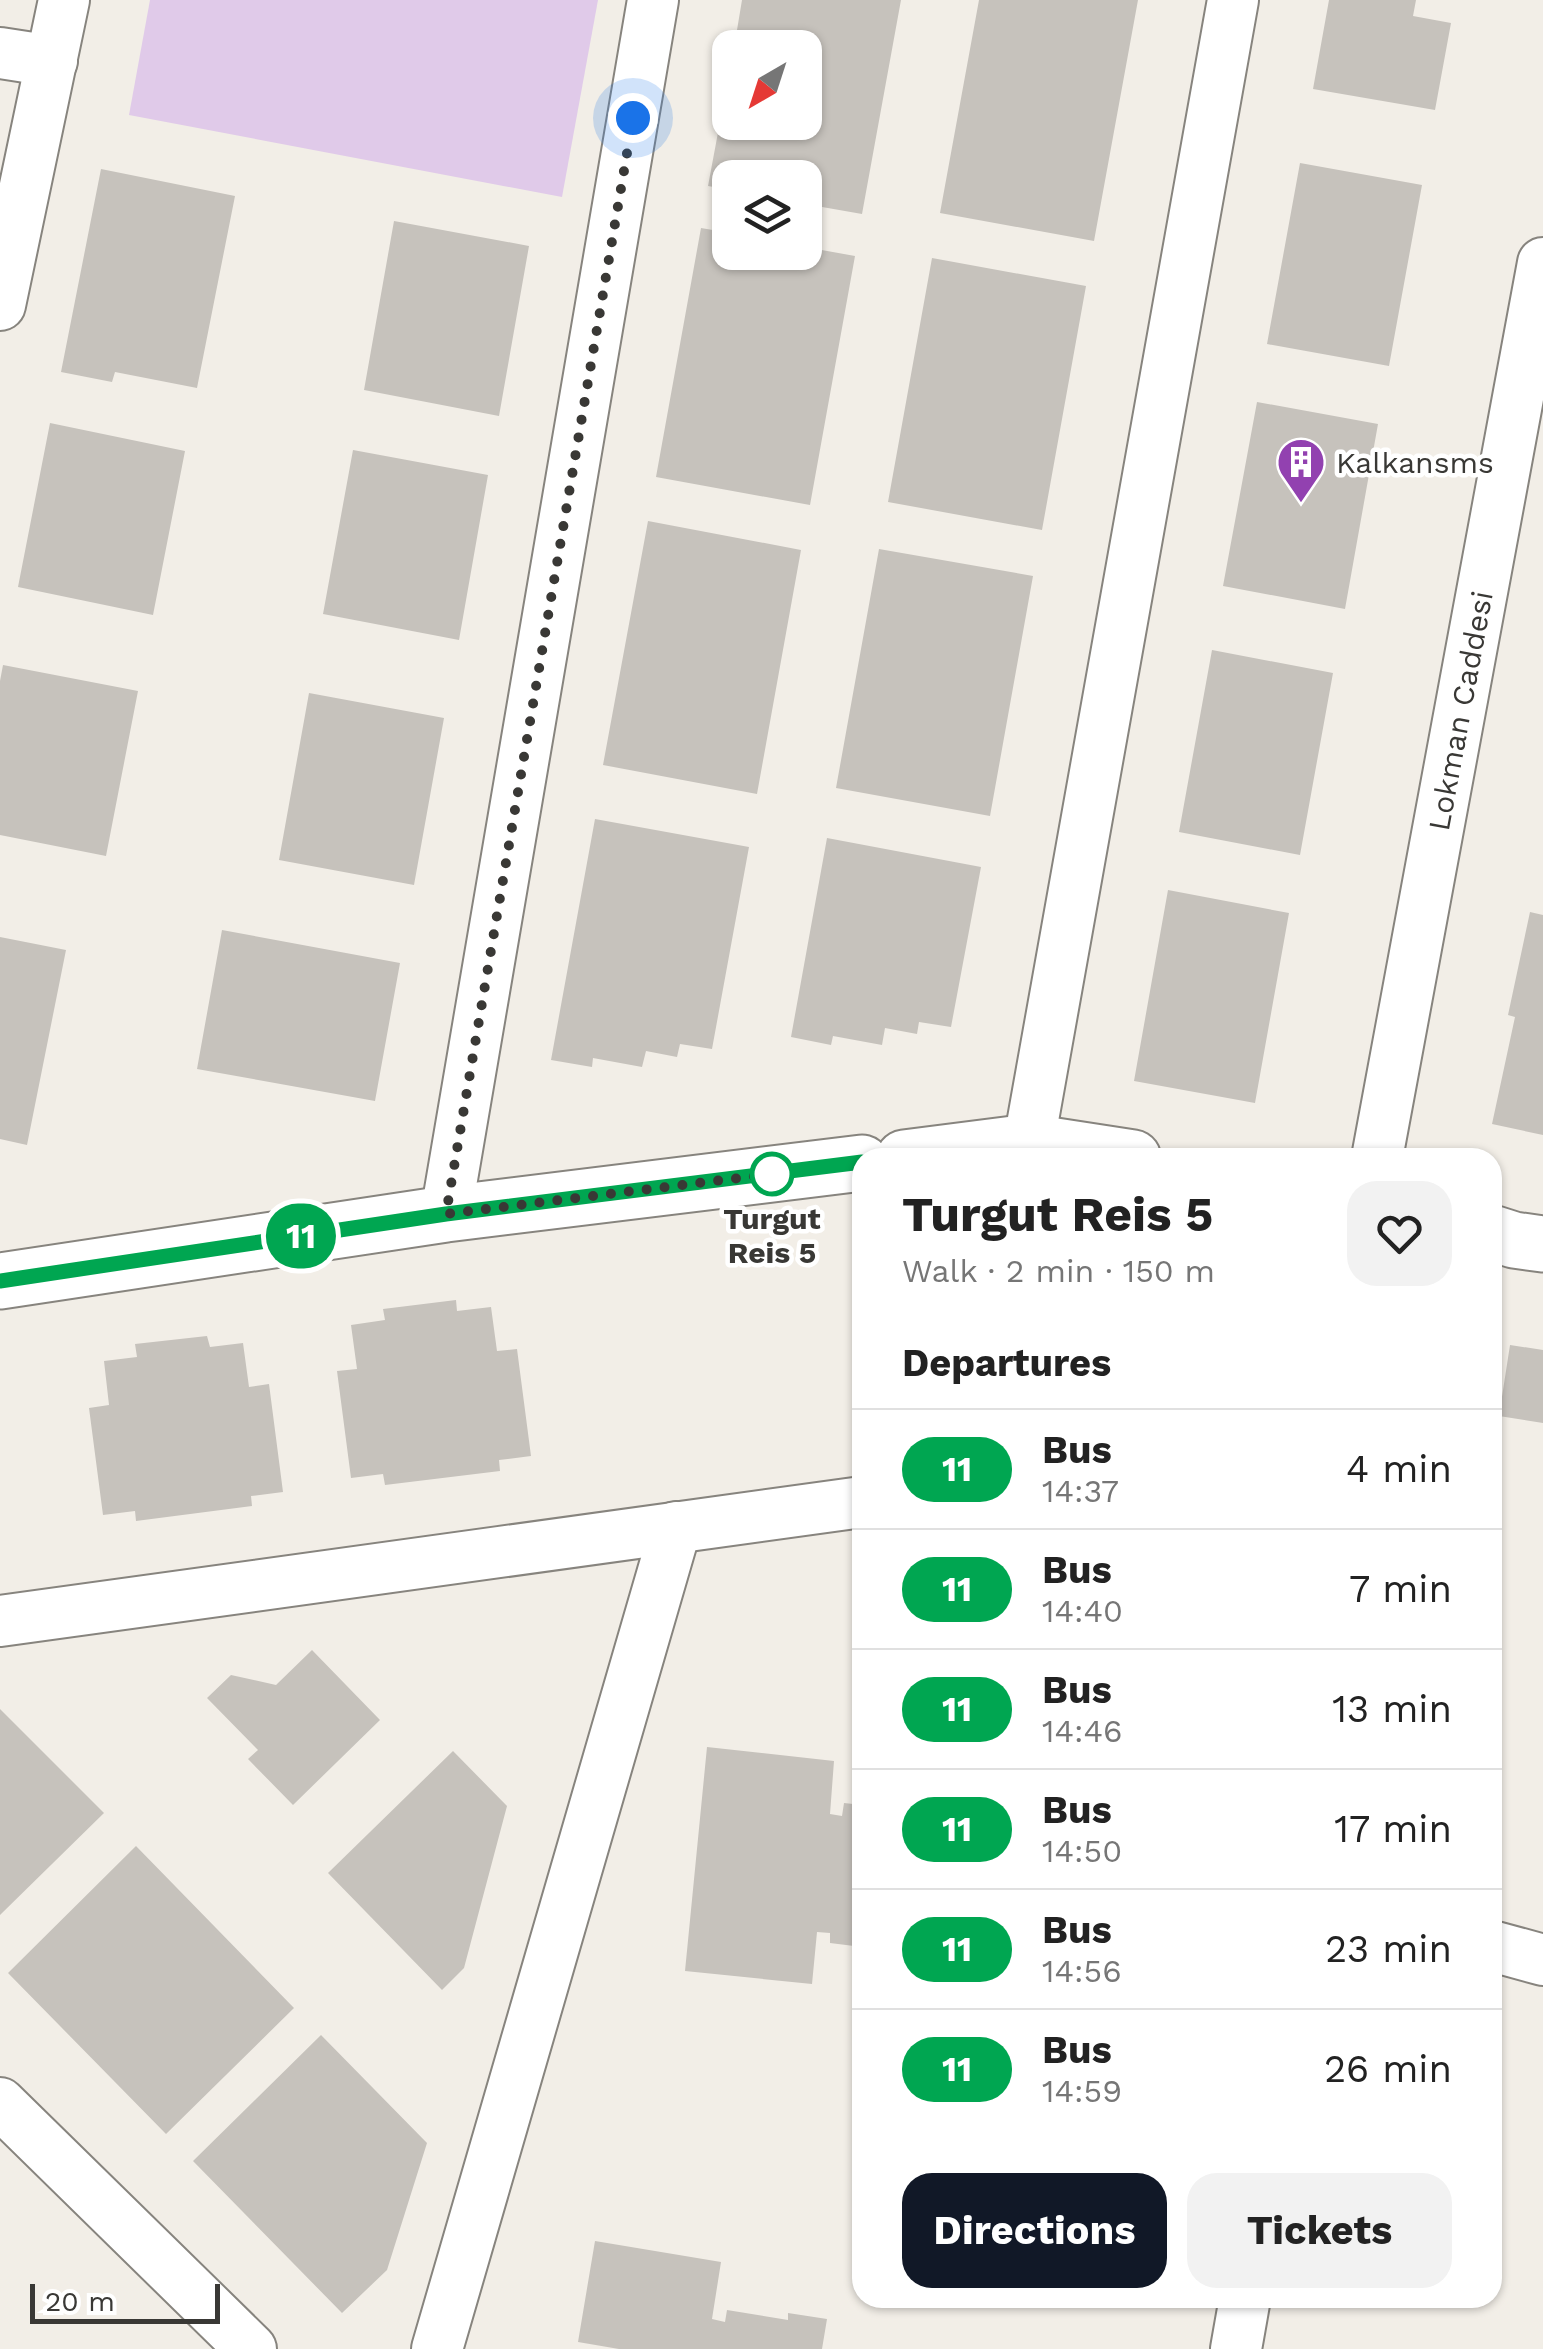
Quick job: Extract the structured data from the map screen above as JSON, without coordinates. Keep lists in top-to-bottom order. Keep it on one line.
{"streets":{"street":["Lokman Caddesi"]},"places":{"building":["Kalkansms"],"other":["Turgut Reis 5"]},"lines":["bus line 11"],"scale_bar":"20 m","north":"bottom left","page":{"on_map":"11","heading":[["Turgut Reis 5","Walk · 2 min · 150 m"],"Departures"],"list":[{"mark":"11","name":"Bus","note":"14:37","value":"4 min"},{"mark":"11","name":"Bus","note":"14:40","value":"7 min"},{"mark":"11","name":"Bus","note":"14:46","value":"13 min"},{"mark":"11","name":"Bus","note":"14:50","value":"17 min"},{"mark":"11","name":"Bus","note":"14:56","value":"23 min"},{"mark":"11","name":"Bus","note":"14:59","value":"26 min"}],"buttons":["Directions","Tickets"],"scale":"20 m"}}
